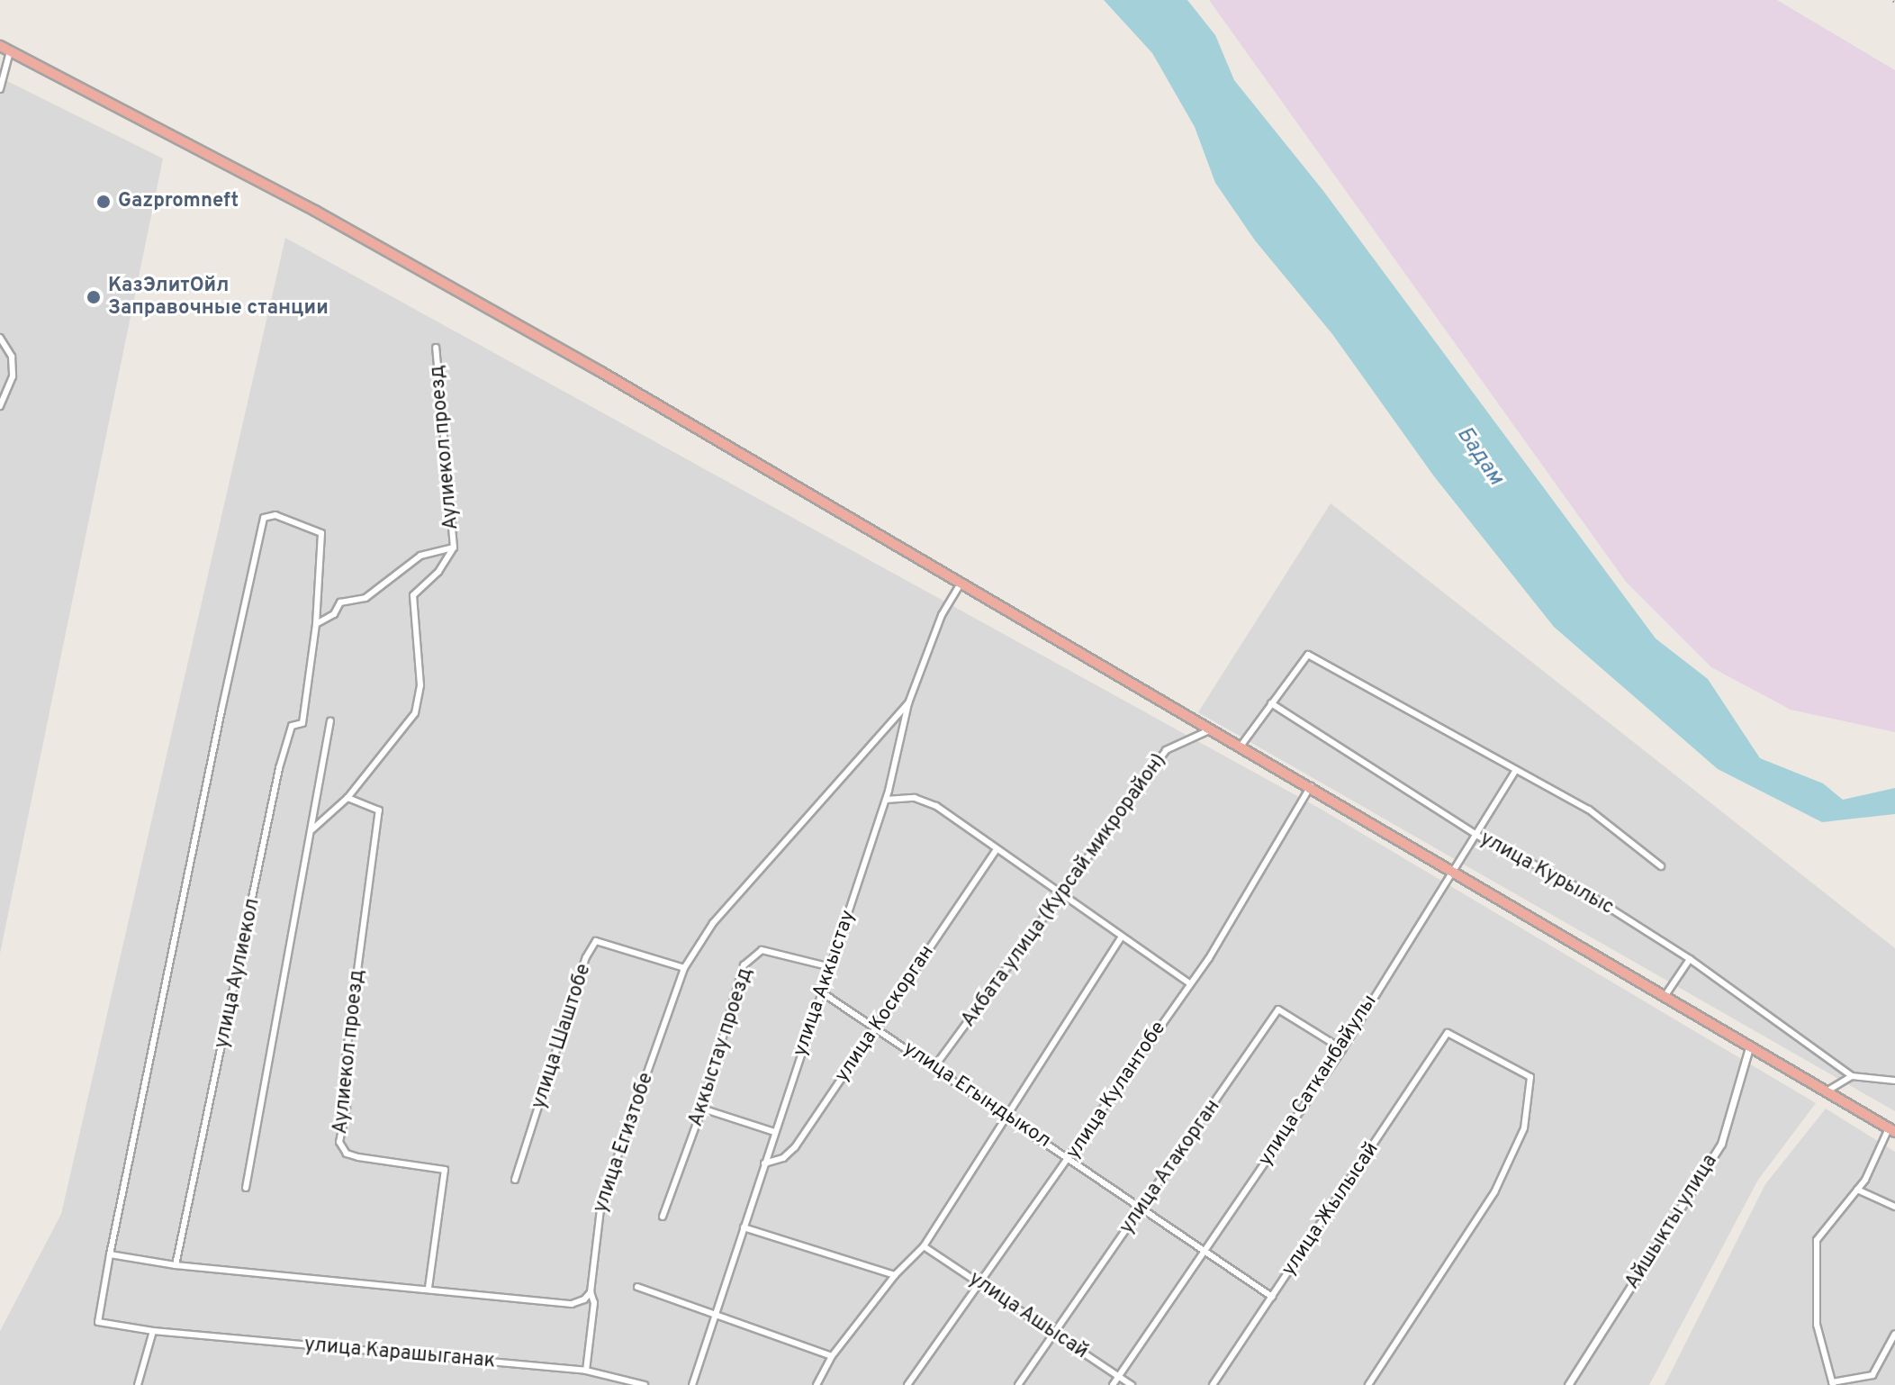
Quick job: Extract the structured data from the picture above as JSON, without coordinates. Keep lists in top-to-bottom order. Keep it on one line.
{"streets":{"street":["Аулиекол проезд","улица Курылыс","Акбата улица (Курсай микрорайон)","улица Аулиекол","улица Аккыстау","улица Коскорган","улица Шаштобе","Аккыстау проезд","улица Сатканбайулы","улица Кулантобе","улица Егындыкол","улица Егизтобе","улица Атакорган","улица Жылысай","Айшыкты улица","улица Ашысай","улица Карашыганак"]},"crossings":[["Аулиекол проезд","улица Аулиекол"],["улица Курылыс","улица Сатканбайулы"],["Акбата улица (Курсай микрорайон)","улица Егындыкол"],["улица Аккыстау","улица Коскорган"],["улица Аккыстау","Аккыстау проезд"],["улица Аккыстау","улица Егындыкол"],["улица Аккыстау","улица Егизтобе"],["улица Коскорган","улица Егындыкол"],["улица Шаштобе","улица Егизтобе"],["улица Сатканбайулы","улица Егындыкол"],["улица Сатканбайулы","улица Атакорган"],["улица Сатканбайулы","улица Ашысай"],["улица Кулантобе","улица Егындыкол"],["улица Кулантобе","улица Ашысай"],["улица Егындыкол","улица Атакорган"],["улица Егындыкол","улица Жылысай"],["улица Егизтобе","улица Карашыганак"],["улица Атакорган","улица Ашысай"]],"water":["Бадам"],"places":["Gazpromneft","КазЭлитОйл Заправочные станции"]}
